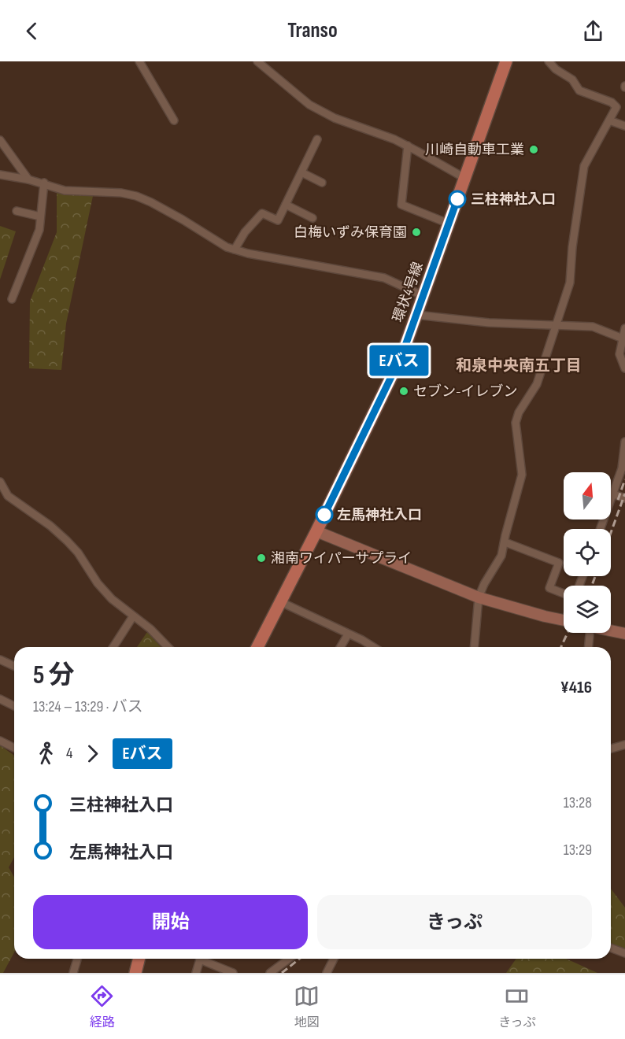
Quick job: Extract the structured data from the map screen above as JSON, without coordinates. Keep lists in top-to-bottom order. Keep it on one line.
{"streets":{"main road":["環状4号線"]},"districts":["和泉中央南五丁目"],"places":["川崎自動車工業","三柱神社入口","白梅いずみ保育園","セブン-イレブン","左馬神社入口","湘南ワイパーサプライ"],"lines":["bus line Eバス"],"north":"top","page":{"header":"Transo","on_map":"Eバス","heading":["5 分","13:24 – 13:29 · バス","¥416"],"legs":["4","Eバス"],"list":[{"name":"三柱神社入口","value":"13:28"},{"name":"左馬神社入口","value":"13:29"}],"buttons":["開始","きっぷ"],"tabs":["経路","地図","きっぷ"]}}
